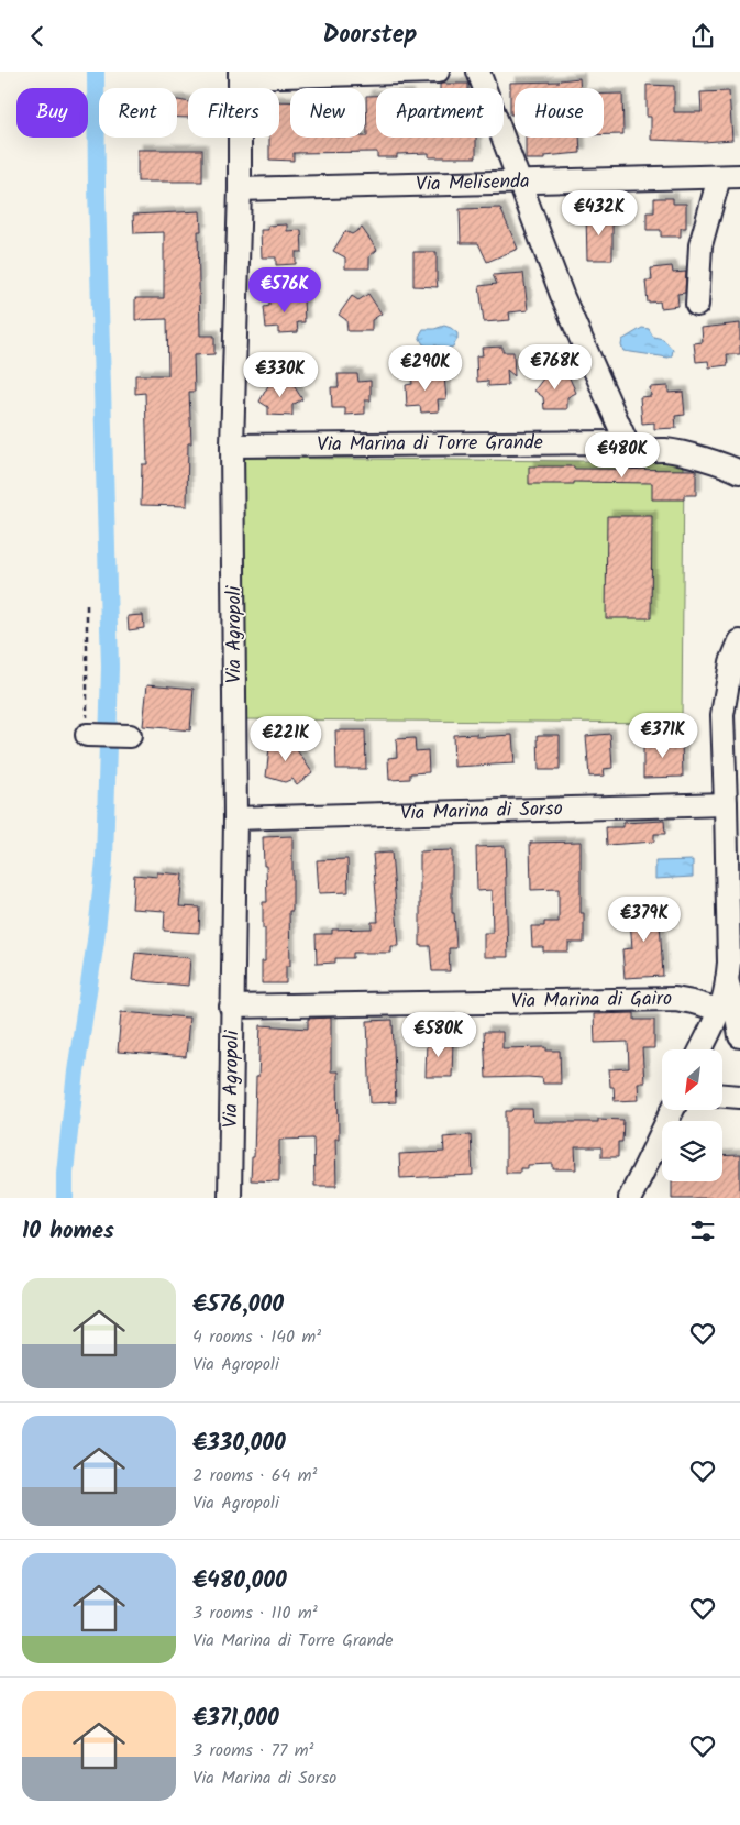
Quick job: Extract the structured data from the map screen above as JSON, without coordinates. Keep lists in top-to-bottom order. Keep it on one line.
{"streets":{"street":["Via Melisenda","Via Marina di Torre Grande","Via Agropoli","Via Marina di Sorso","Via Marina di Gairo"]},"crossings":[["Via Melisenda","Via Agropoli"],["Via Marina di Torre Grande","Via Agropoli"],["Via Agropoli","Via Marina di Sorso"],["Via Agropoli","Via Marina di Gairo"]],"north":"bottom left","page":{"header":"Doorstep","chip":["Buy","Rent","Filters","New","Apartment","House"],"price":["€432K","€576K","€768K","€290K","€330K","€480K","€371K","€221K","€379K","€580K"],"heading":"10 homes","list":[{"name":"€576,000","note":"4 rooms · 140 m² · Via Agropoli"},{"name":"€330,000","note":"2 rooms · 64 m² · Via Agropoli"},{"name":"€480,000","note":"3 rooms · 110 m² · Via Marina di Torre Grande"},{"name":"€371,000","note":"3 rooms · 77 m² · Via Marina di Sorso"}]}}
